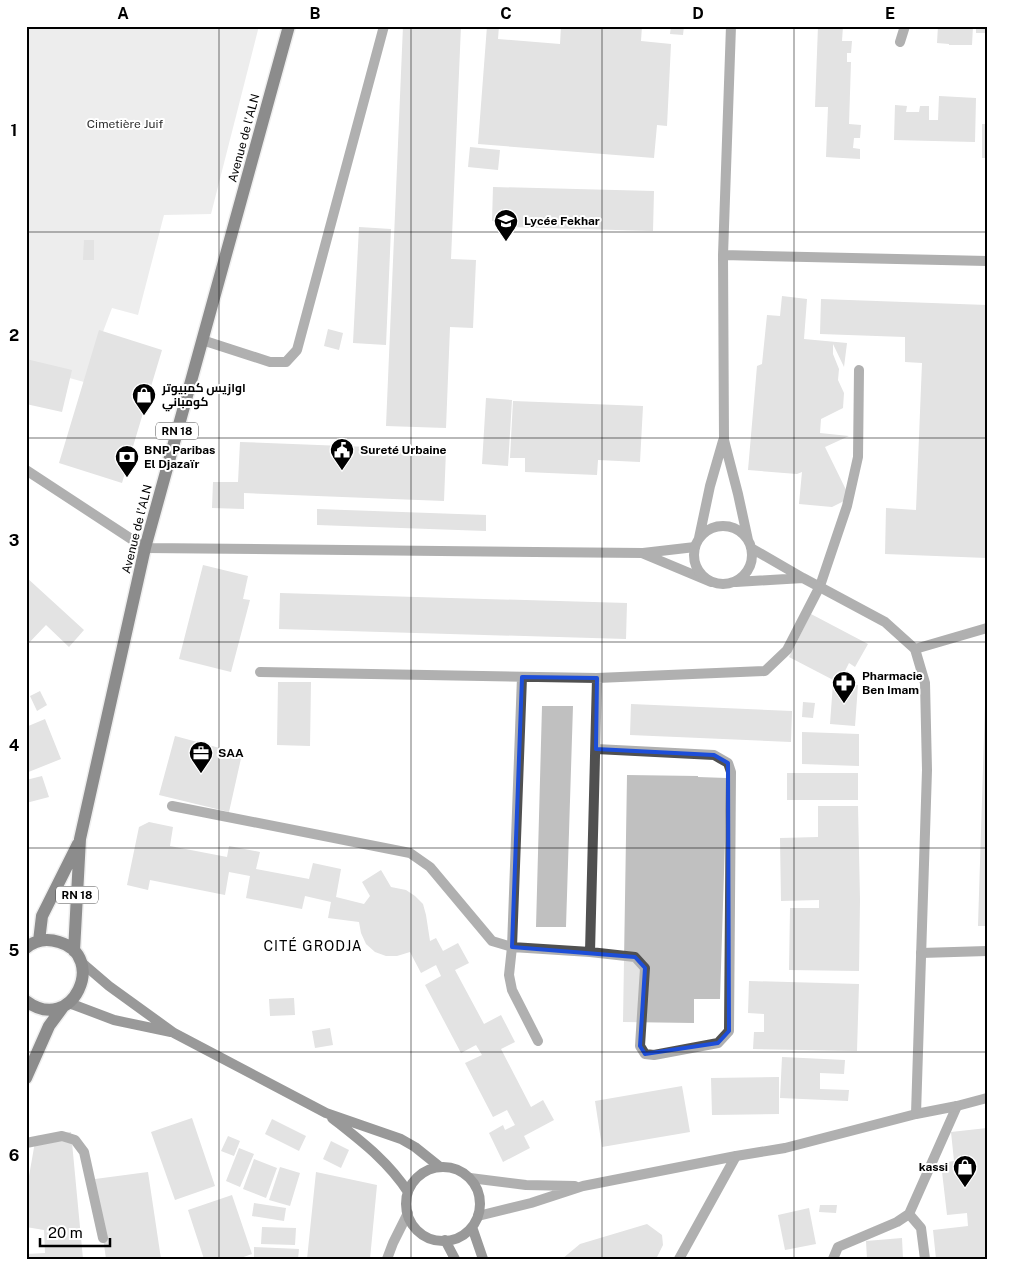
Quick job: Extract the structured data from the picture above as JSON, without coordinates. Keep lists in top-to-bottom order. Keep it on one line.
{"streets":{"main road":["Avenue de l'ALN","RN 18"]},"crossings":[["Avenue de l'ALN","RN 18"]],"districts":["CITÉ GRODJA"],"parks":["Cimetière Juif"],"places":{"school or university":["Lycée Fekhar"],"shop":["اوازيس كمبيوتر كومباني","kassi"],"public building":["Sureté Urbaine"],"bank":["BNP Paribas El Djazaïr"],"pharmacy":["Pharmacie Ben Imam"],"office":["SAA"]},"scale_bar":"20 m","grid":{"columns":["A","B","C","D","E"],"rows":["1","2","3","4","5","6"]}}
